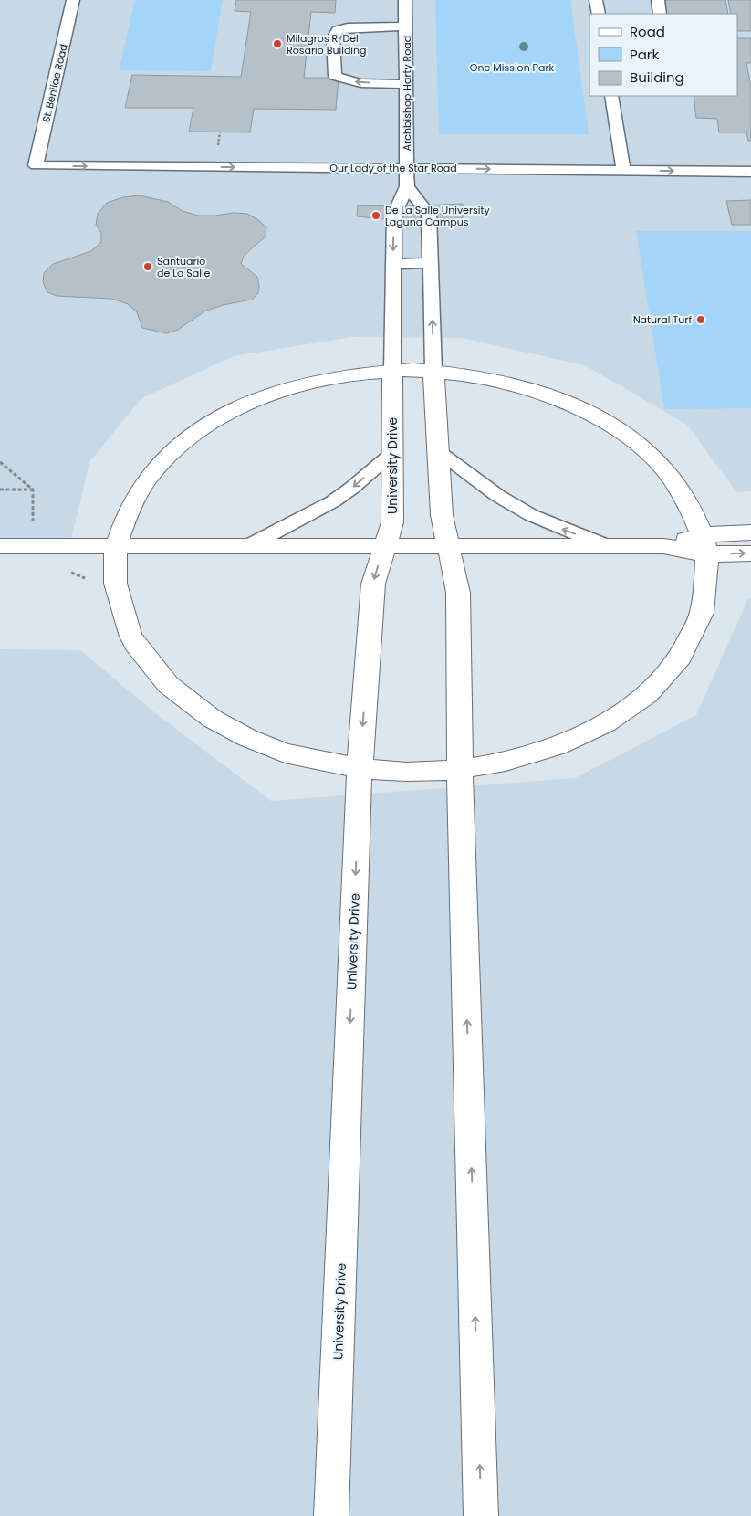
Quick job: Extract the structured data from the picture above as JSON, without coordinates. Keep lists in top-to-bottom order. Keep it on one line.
{"streets":{"street":["University Drive"],"lane":["St. Benilde Road","Archbishop Harty Road","Our Lady of the Star Road"]},"crossings":[["St. Benilde Road","Our Lady of the Star Road"],["Archbishop Harty Road","Our Lady of the Star Road"]],"one_way":["Our Lady of the Star Road"],"parks":["One Mission Park"],"places":["Milagros R. Del Rosario Building","De La Salle University Laguna Campus","Santuario de La Salle","Natural Turf"],"legend":["Road","Park","Building"]}
